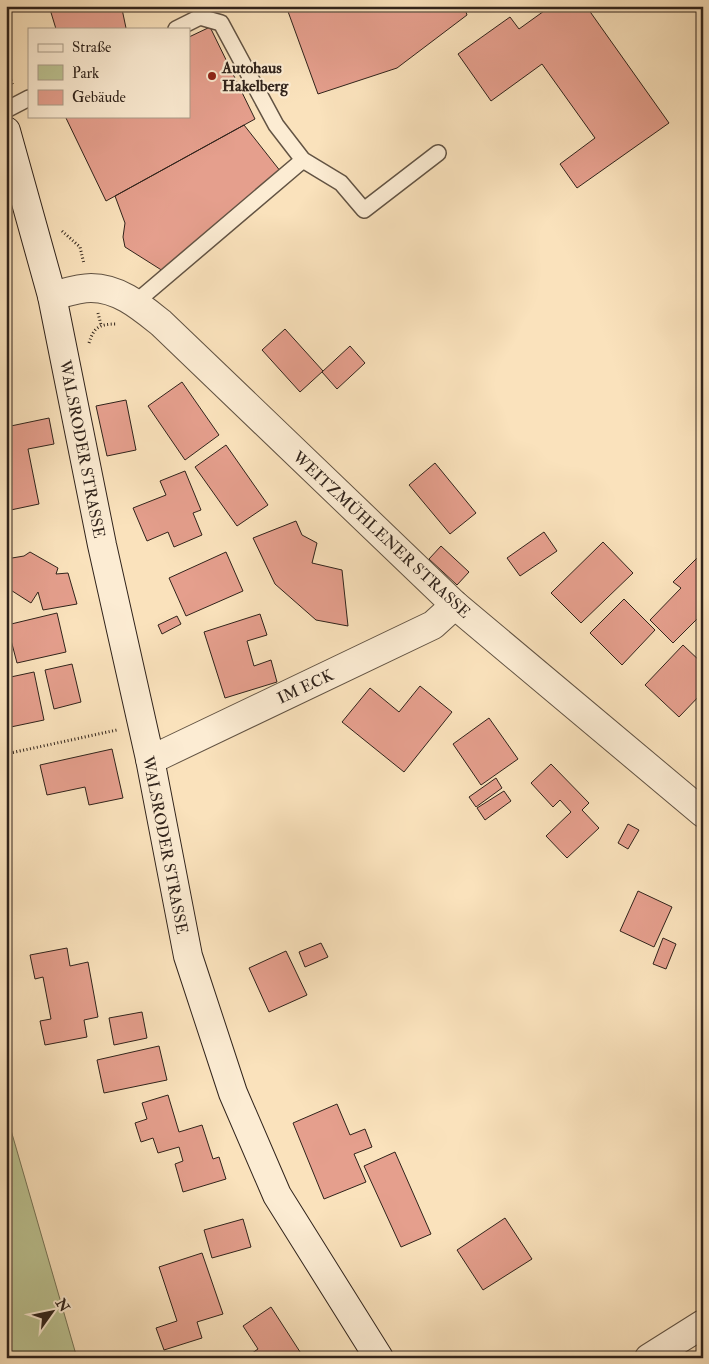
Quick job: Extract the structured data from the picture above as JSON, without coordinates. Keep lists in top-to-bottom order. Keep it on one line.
{"streets":{"main road":["WALSRODER STRASSE","WEITZMÜHLENER STRASSE","IM ECK"]},"crossings":[["WALSRODER STRASSE","WEITZMÜHLENER STRASSE"],["WALSRODER STRASSE","IM ECK"],["WEITZMÜHLENER STRASSE","IM ECK"]],"places":["Autohaus Hakelberg"],"legend":["Straße","Park","Gebäude"],"north":"top right"}
